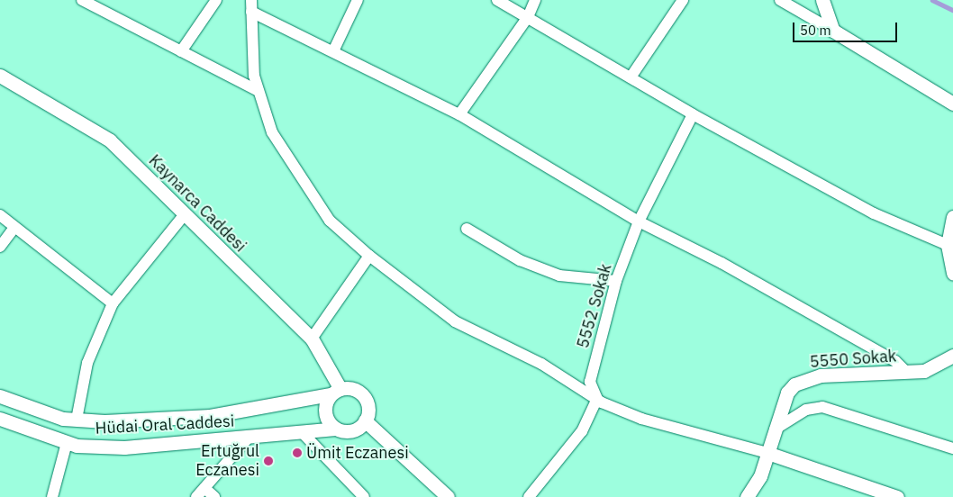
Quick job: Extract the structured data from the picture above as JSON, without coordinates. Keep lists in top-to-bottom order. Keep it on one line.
{"streets":{"street":["Kaynarca Caddesi","5552 Sokak","5550 Sokak","Hüdai Oral Caddesi"]},"crossings":[["Kaynarca Caddesi","Hüdai Oral Caddesi"]],"places":["Ümit Eczanesi","Ertuğrul Eczanesi"],"scale_bar":"50 m"}
